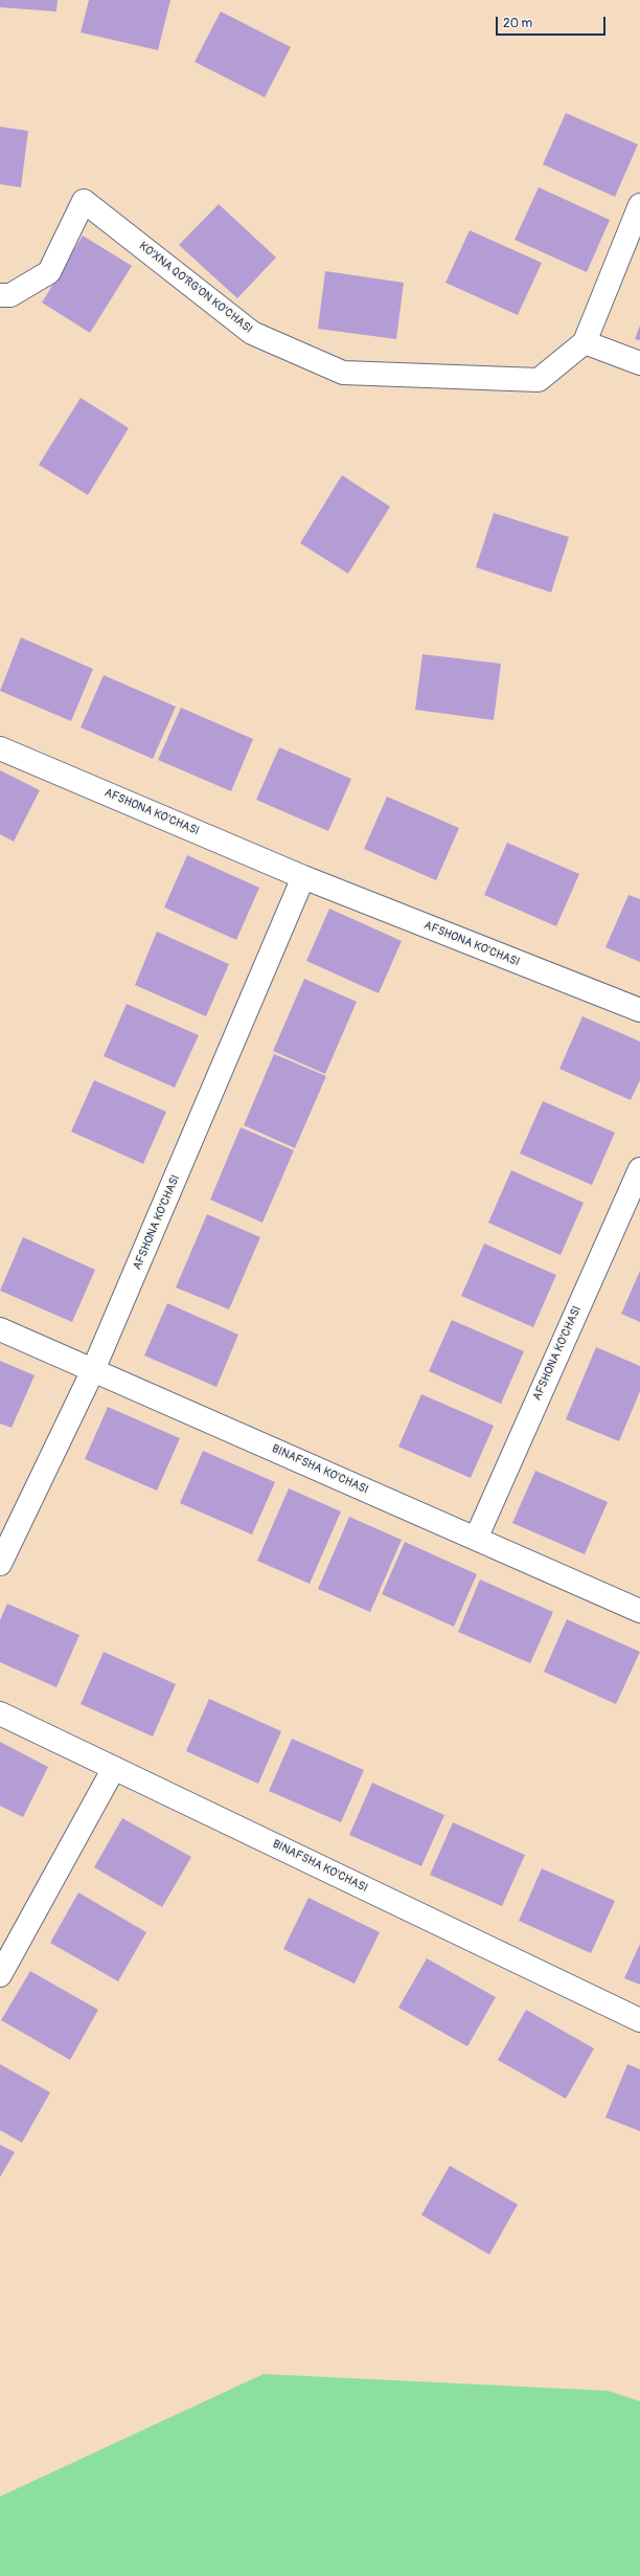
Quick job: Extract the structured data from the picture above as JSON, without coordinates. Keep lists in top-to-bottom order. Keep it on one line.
{"streets":{"street":["KO'XNA QO'RG'ON KO'CHASI","AFSHONA KO'CHASI","BINAFSHA KO'CHASI"]},"crossings":[["AFSHONA KO'CHASI","BINAFSHA KO'CHASI"]],"scale_bar":"20 m"}
